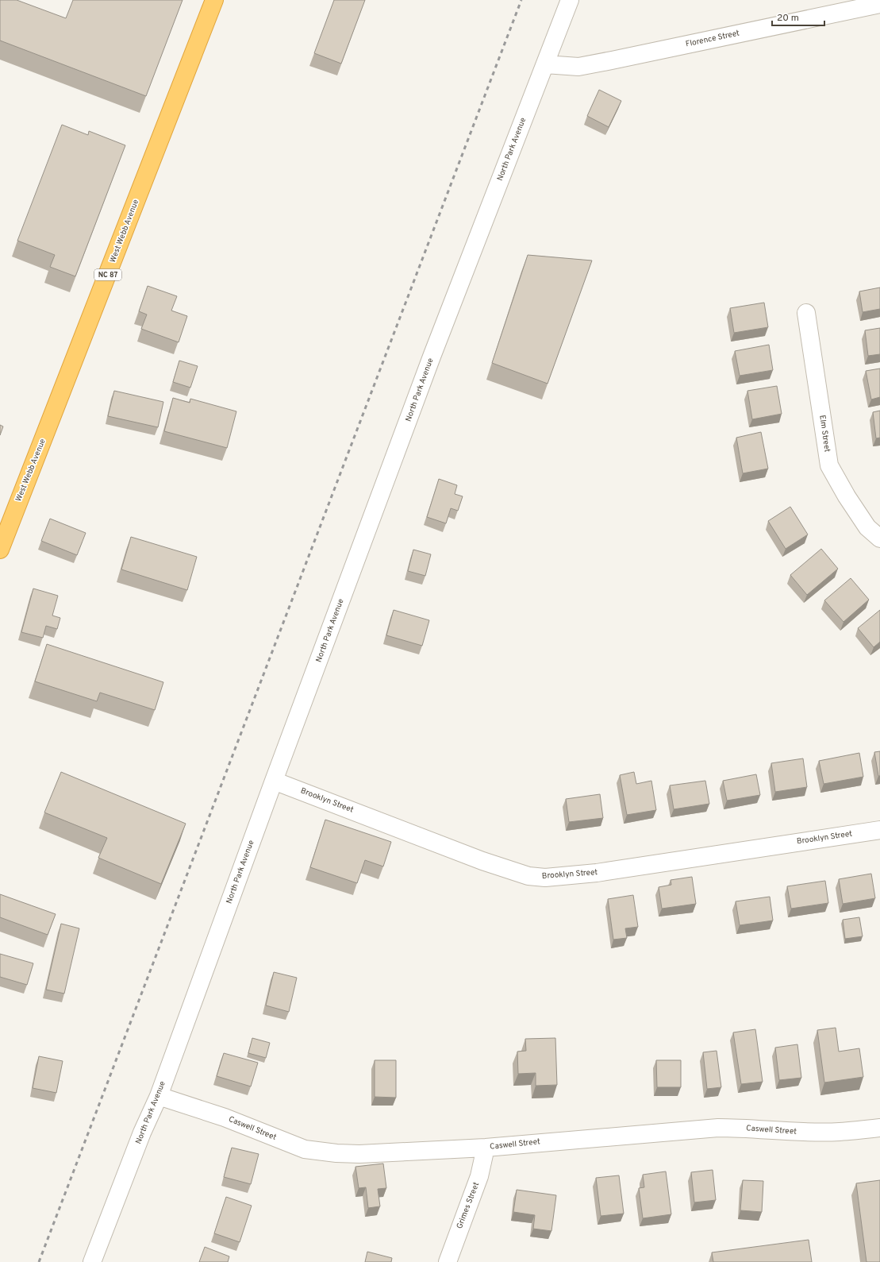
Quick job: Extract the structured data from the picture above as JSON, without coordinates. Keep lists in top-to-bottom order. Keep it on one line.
{"streets":{"highway":["West Webb Avenue","NC 87"],"street":["Florence Street","North Park Avenue","Elm Street","Brooklyn Street","Caswell Street","Grimes Street"]},"crossings":[["Florence Street","North Park Avenue"],["North Park Avenue","Brooklyn Street"],["North Park Avenue","Caswell Street"],["Caswell Street","Grimes Street"]],"scale_bar":"20 m"}
